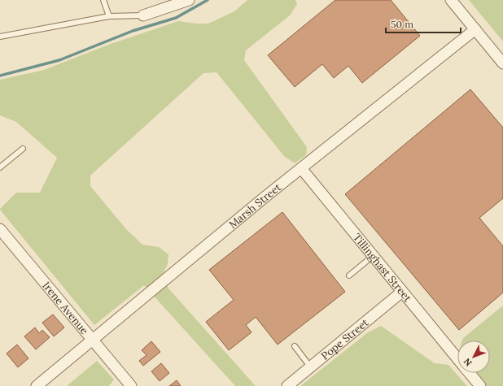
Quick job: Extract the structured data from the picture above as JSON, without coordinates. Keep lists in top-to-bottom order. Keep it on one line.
{"streets":{"street":["Marsh Street","Tillinghast Street","Irene Avenue","Pope Street"]},"crossings":[["Marsh Street","Tillinghast Street"],["Marsh Street","Irene Avenue"],["Tillinghast Street","Pope Street"]],"scale_bar":"50 m","north":"bottom left"}
